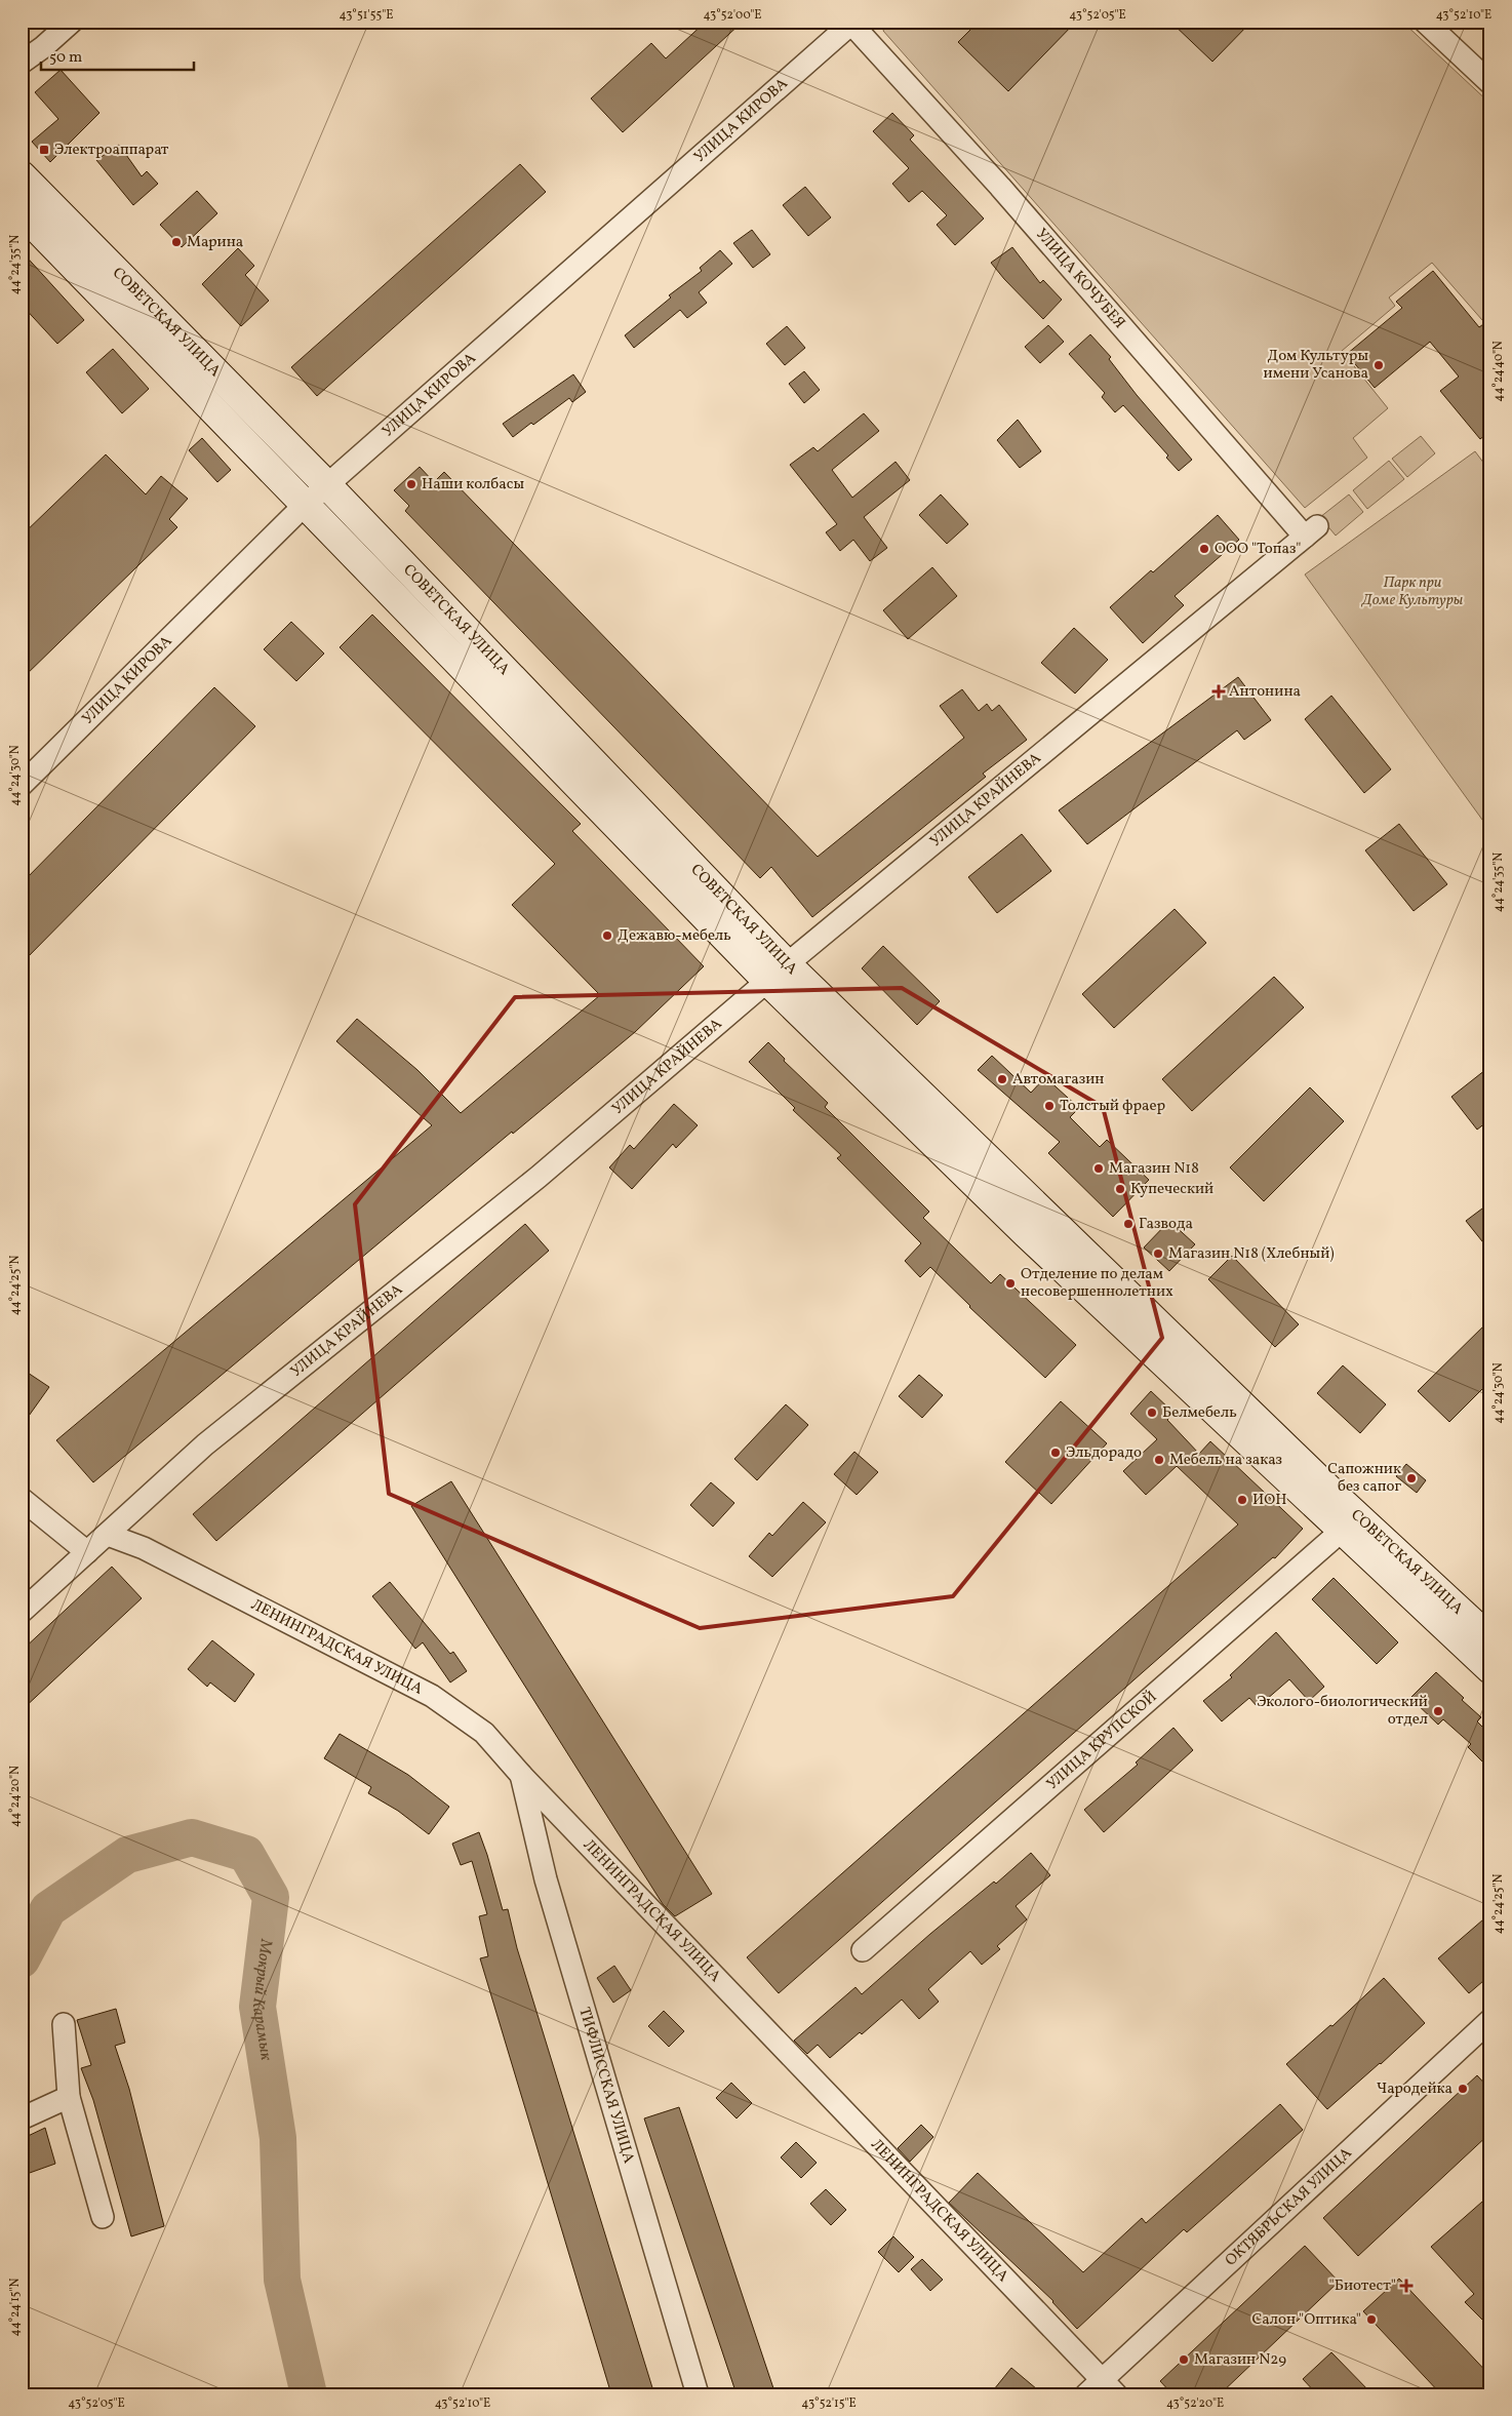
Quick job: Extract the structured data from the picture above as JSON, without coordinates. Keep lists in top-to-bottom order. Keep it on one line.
{"streets":{"street":["УЛИЦА КИРОВА","УЛИЦА КОЧУБЕЯ","СОВЕТСКАЯ УЛИЦА","УЛИЦА КРАЙНЕВА","ЛЕНИНГРАДСКАЯ УЛИЦА","УЛИЦА КРУПСКОЙ","ТИФЛИССКАЯ УЛИЦА","ОКТЯБРЬСКАЯ УЛИЦА"]},"crossings":[["УЛИЦА КИРОВА","УЛИЦА КОЧУБЕЯ"],["УЛИЦА КИРОВА","СОВЕТСКАЯ УЛИЦА"],["УЛИЦА КОЧУБЕЯ","УЛИЦА КРАЙНЕВА"],["СОВЕТСКАЯ УЛИЦА","УЛИЦА КРАЙНЕВА"],["СОВЕТСКАЯ УЛИЦА","УЛИЦА КРУПСКОЙ"],["УЛИЦА КРАЙНЕВА","ЛЕНИНГРАДСКАЯ УЛИЦА"],["ЛЕНИНГРАДСКАЯ УЛИЦА","ТИФЛИССКАЯ УЛИЦА"],["ЛЕНИНГРАДСКАЯ УЛИЦА","ОКТЯБРЬСКАЯ УЛИЦА"]],"water":["Мокрый Карамык"],"parks":["Парк при Доме Культуры"],"places":{"transit":["Электроаппарат"],"other":["Марина","Дом Культуры имени Усанова","Наши колбасы","ООО \"Топаз\"","Дежавю-мебель","Автомагазин","Толстый фраер","Магазин N18","Купеческий","Газвода","Магазин N18 (Хлебный)","Отделение по делам несовершеннолетних","Белмебель","Эльдорадо","Мебель на заказ","Сапожник без сапог","ИОН","Эколого-биологический отдел","Чародейка","Салон \"Оптика\"","Магазин N29"],"health":["Антонина","\"Биотест\""]},"scale_bar":"50 m","coordinates":["43°51'55\"E","43°52'00\"E","43°52'05\"E","43°52'10\"E","44°24'35\"N","44°24'40\"N","44°24'30\"N","44°24'25\"N","44°24'20\"N","44°24'15\"N","43°52'15\"E","43°52'20\"E"]}
